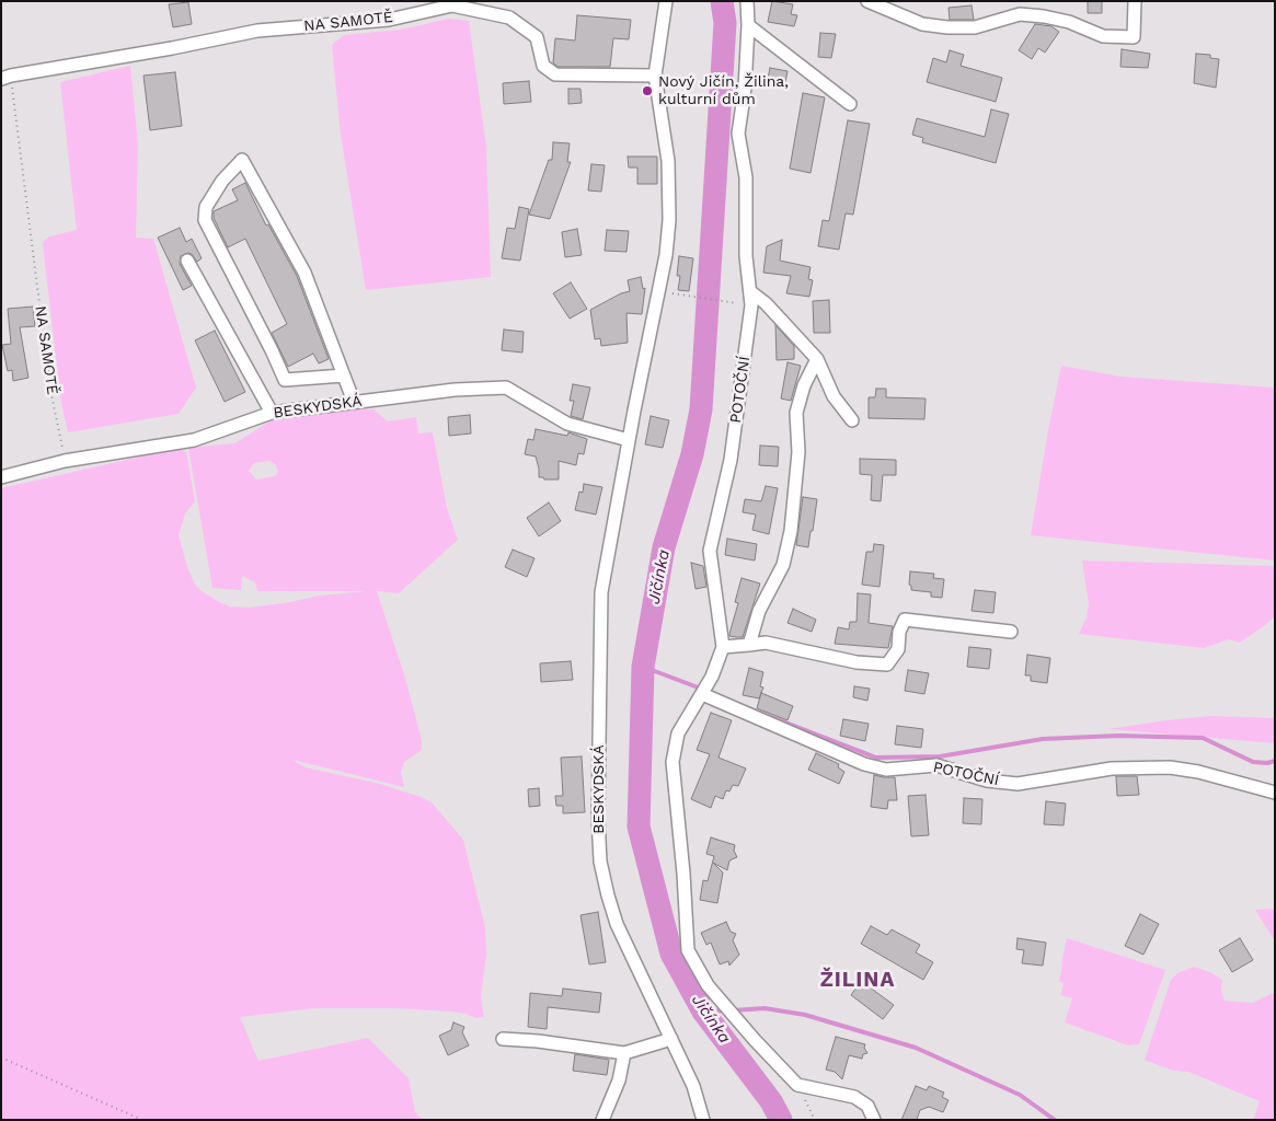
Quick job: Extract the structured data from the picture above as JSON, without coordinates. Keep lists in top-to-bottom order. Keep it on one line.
{"streets":{"street":["NA SAMOTĚ","POTOČNÍ","BESKYDSKÁ"]},"crossings":[["NA SAMOTĚ","BESKYDSKÁ"]],"districts":["ŽILINA"],"water":["Jičínka"],"places":["Nový Jičín, Žilina, kulturní dům"]}
